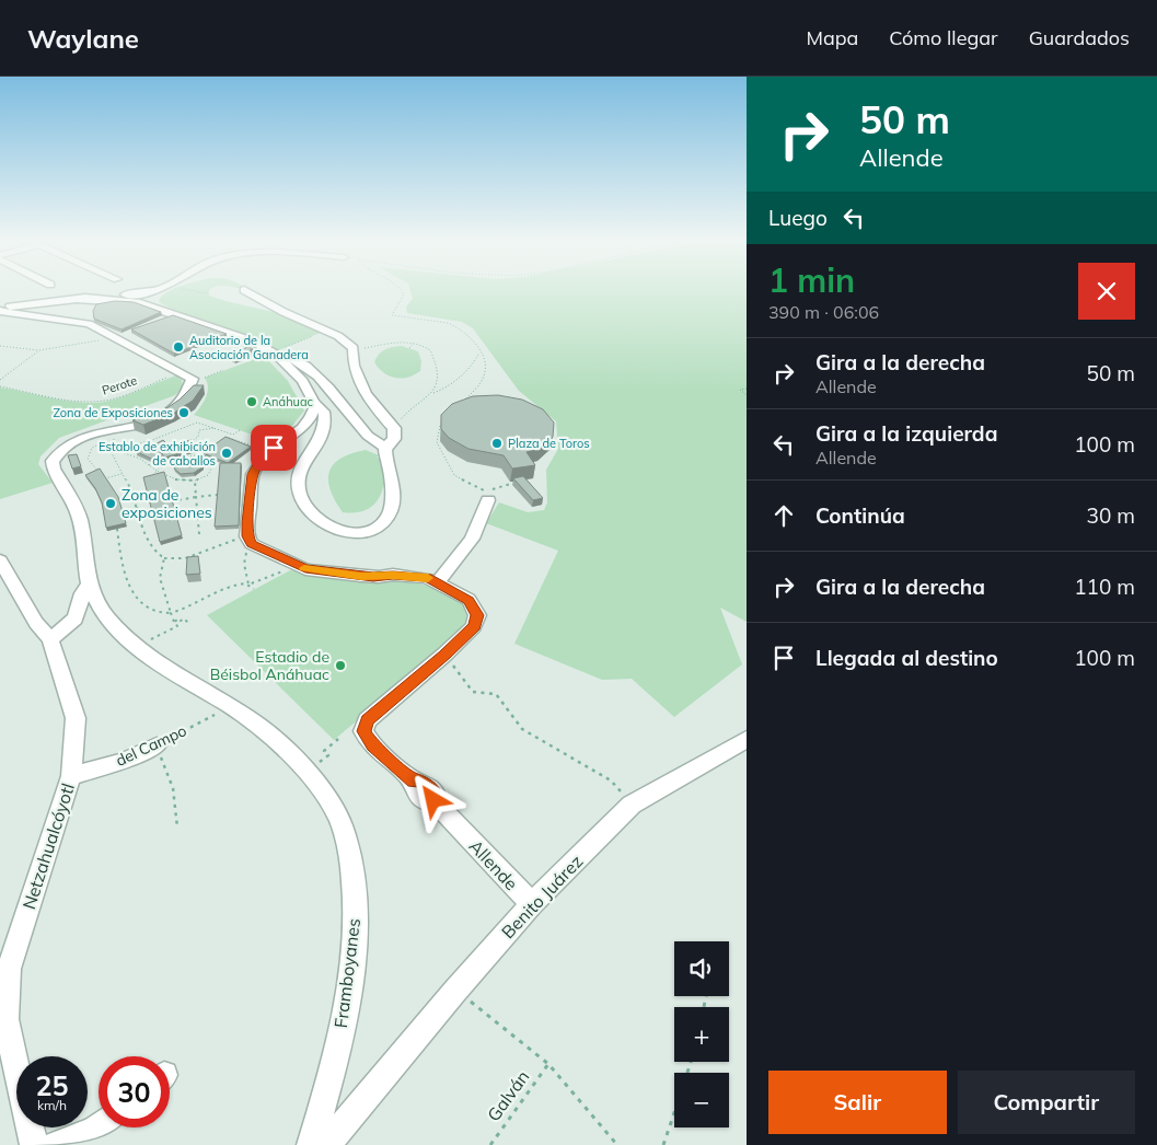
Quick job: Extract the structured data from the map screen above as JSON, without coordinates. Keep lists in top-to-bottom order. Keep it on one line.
{"streets":{"street":["del Campo","Netzahualcóyotl","Allende","Benito Juárez","Framboyanes"],"path":["Perote","Galván"]},"crossings":[["del Campo","Netzahualcóyotl"],["del Campo","Framboyanes"],["Allende","Benito Juárez"]],"places":["Auditorio de la Asociación Ganadera","Anáhuac","Zona de Exposiciones","Plaza de Toros","Establo de exhibición de caballos","Zona de exposiciones","Estadio de Béisbol Anáhuac"],"page":{"header":"Waylane","nav":["Mapa","Cómo llegar","Guardados"],"turn":["50 m","Allende"],"then":"Luego","heading":["1 min","390 m · 06:06"],"list":[{"name":"Gira a la derecha","note":"Allende","value":"50 m"},{"name":"Gira a la izquierda","note":"Allende","value":"100 m"},{"name":"Continúa","value":"30 m"},{"name":"Gira a la derecha","value":"110 m"},{"name":"Llegada al destino","value":"100 m"}],"map_buttons":["+","−"],"speed":"25 km/h","limit":"30","buttons":["Salir","Compartir"]}}
